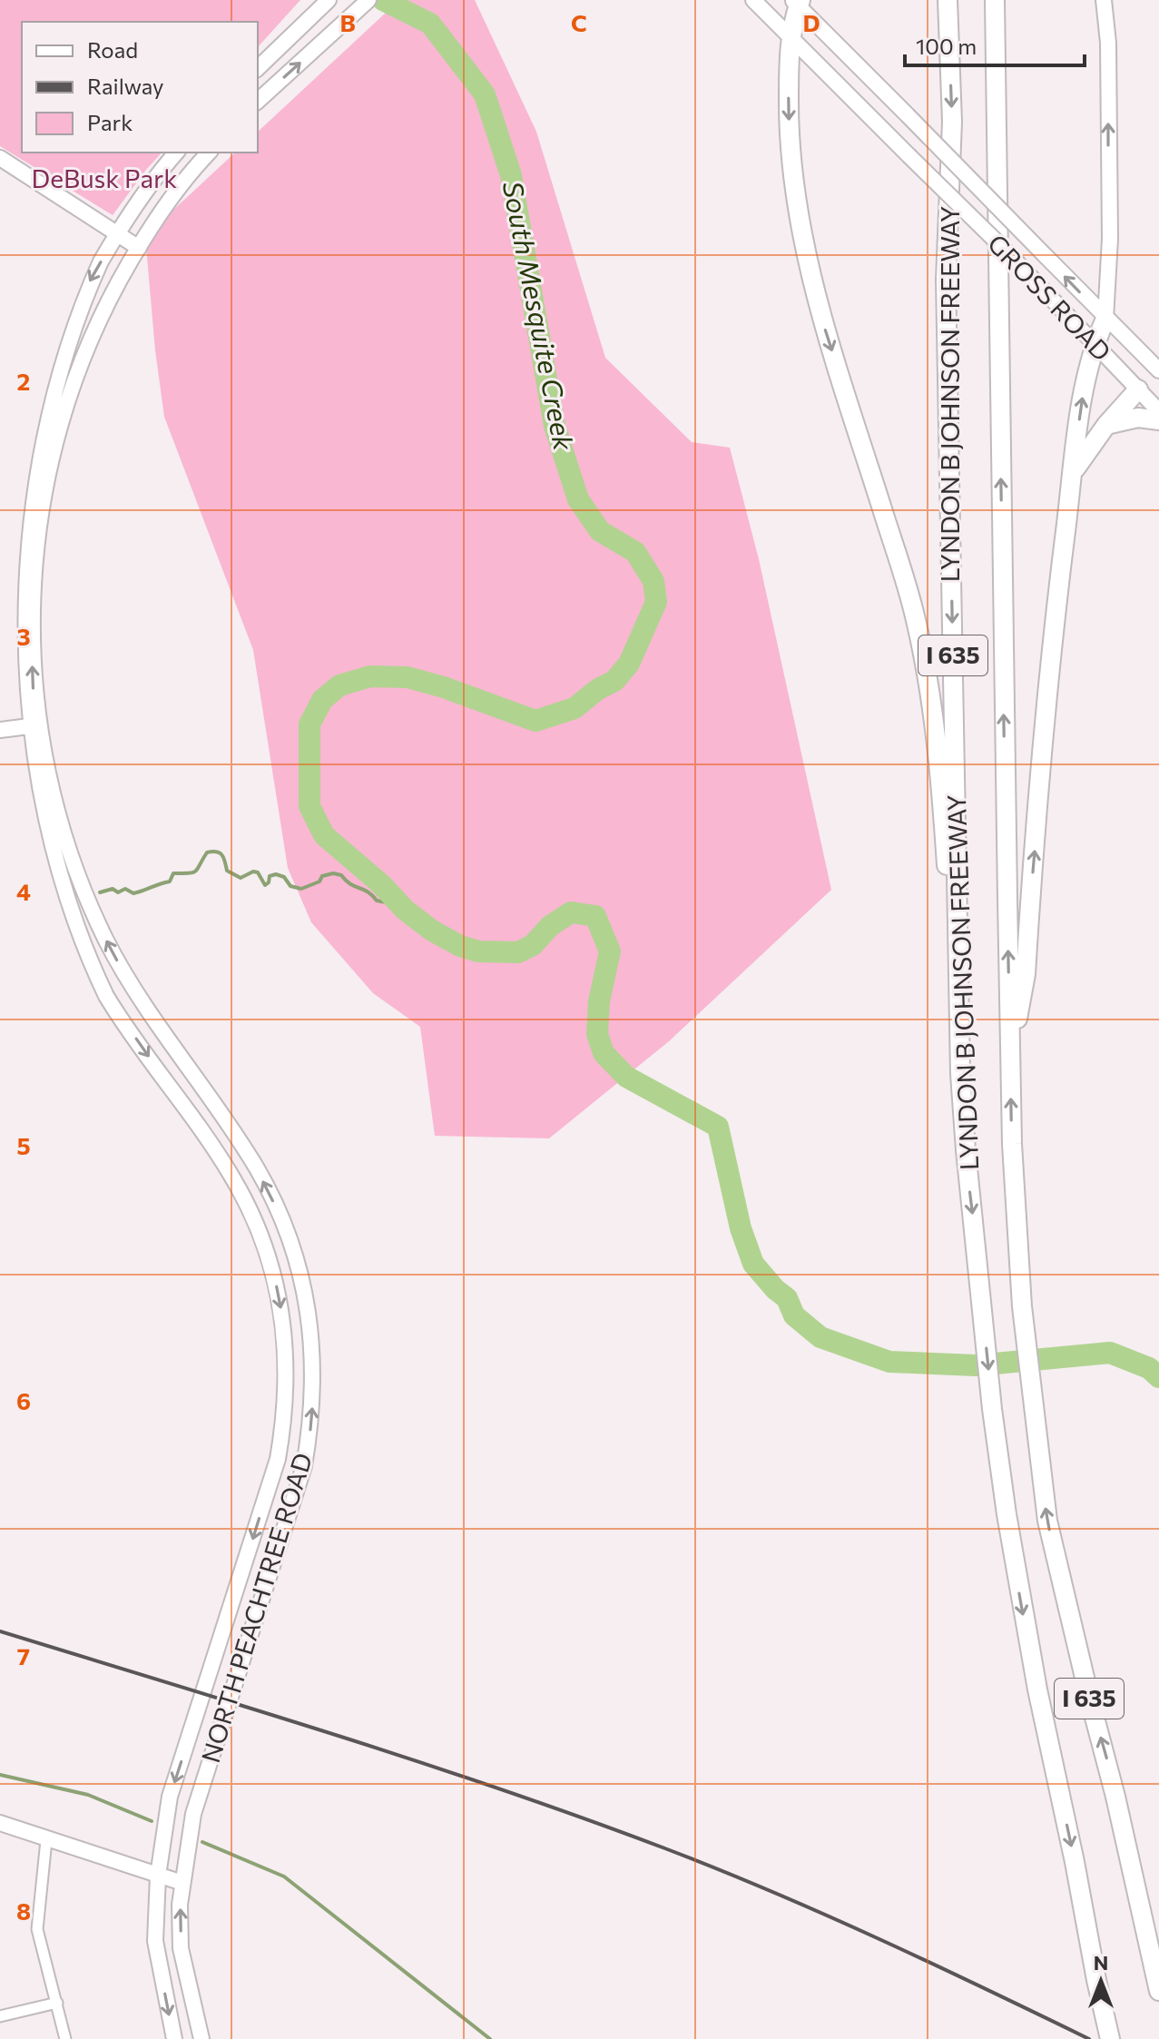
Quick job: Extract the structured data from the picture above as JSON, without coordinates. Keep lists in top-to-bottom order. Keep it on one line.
{"streets":{"highway":["LYNDON B JOHNSON FREEWAY","I 635"],"main road":["GROSS ROAD","NORTH PEACHTREE ROAD"]},"water":["South Mesquite Creek"],"parks":["DeBusk Park"],"legend":["Road","Railway","Park"],"scale_bar":"100 m","north":"top","grid":{"columns":["B","C","D"],"rows":["2","3","4","5","6","7","8"]}}
